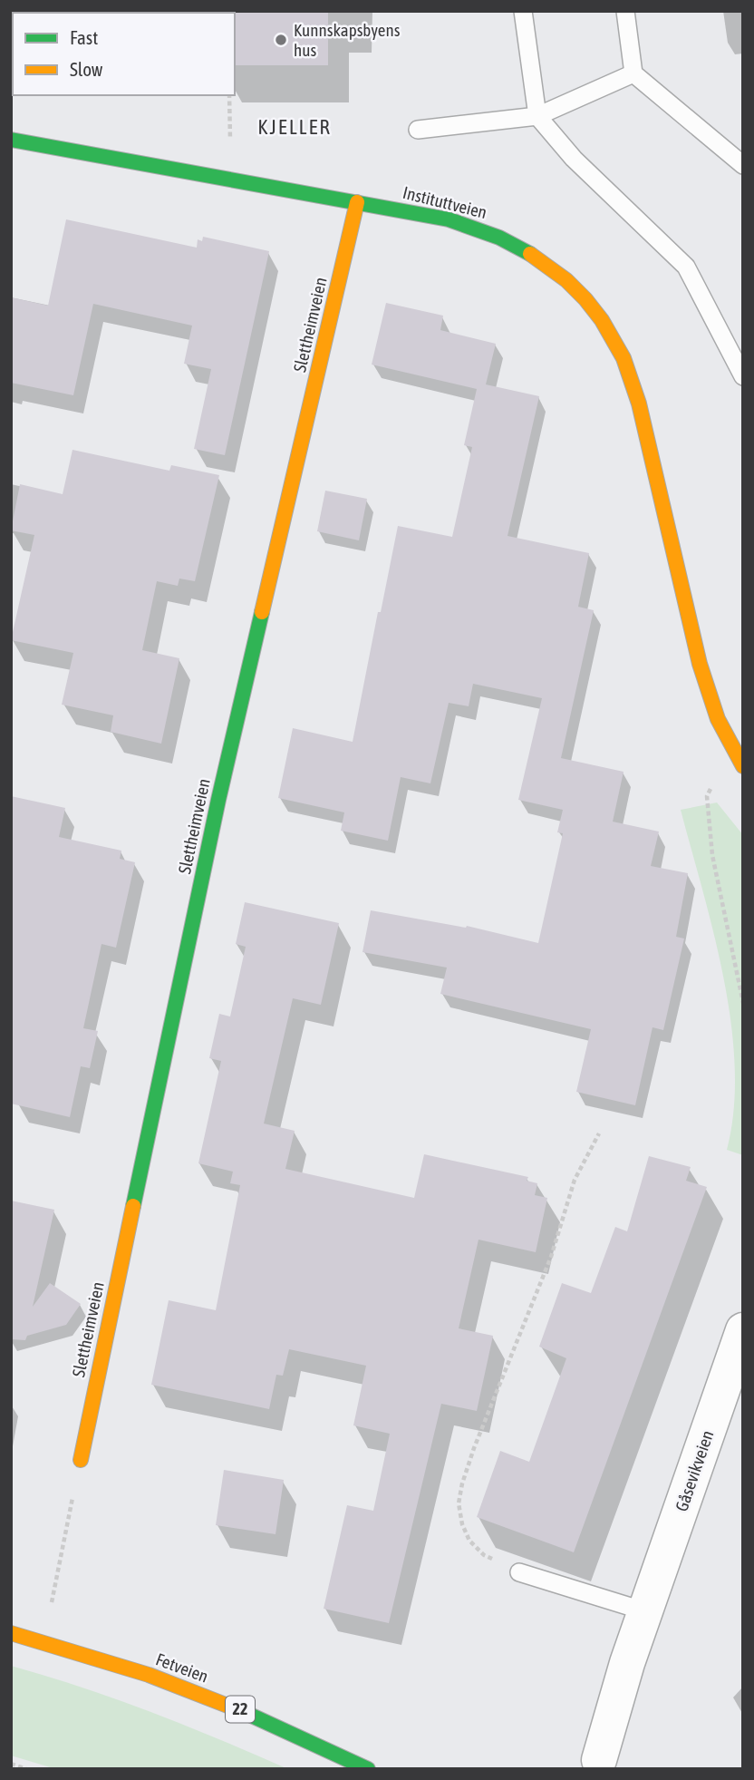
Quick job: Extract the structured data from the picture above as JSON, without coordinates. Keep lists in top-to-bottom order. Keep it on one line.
{"streets":{"main road":["Instituttveien","Slettheimveien","Fetveien","22"],"street":["Gåsevikveien"]},"crossings":[["Instituttveien","Slettheimveien"]],"districts":["KJELLER"],"places":["Kunnskapsbyens hus"],"legend":["Fast","Slow"]}
